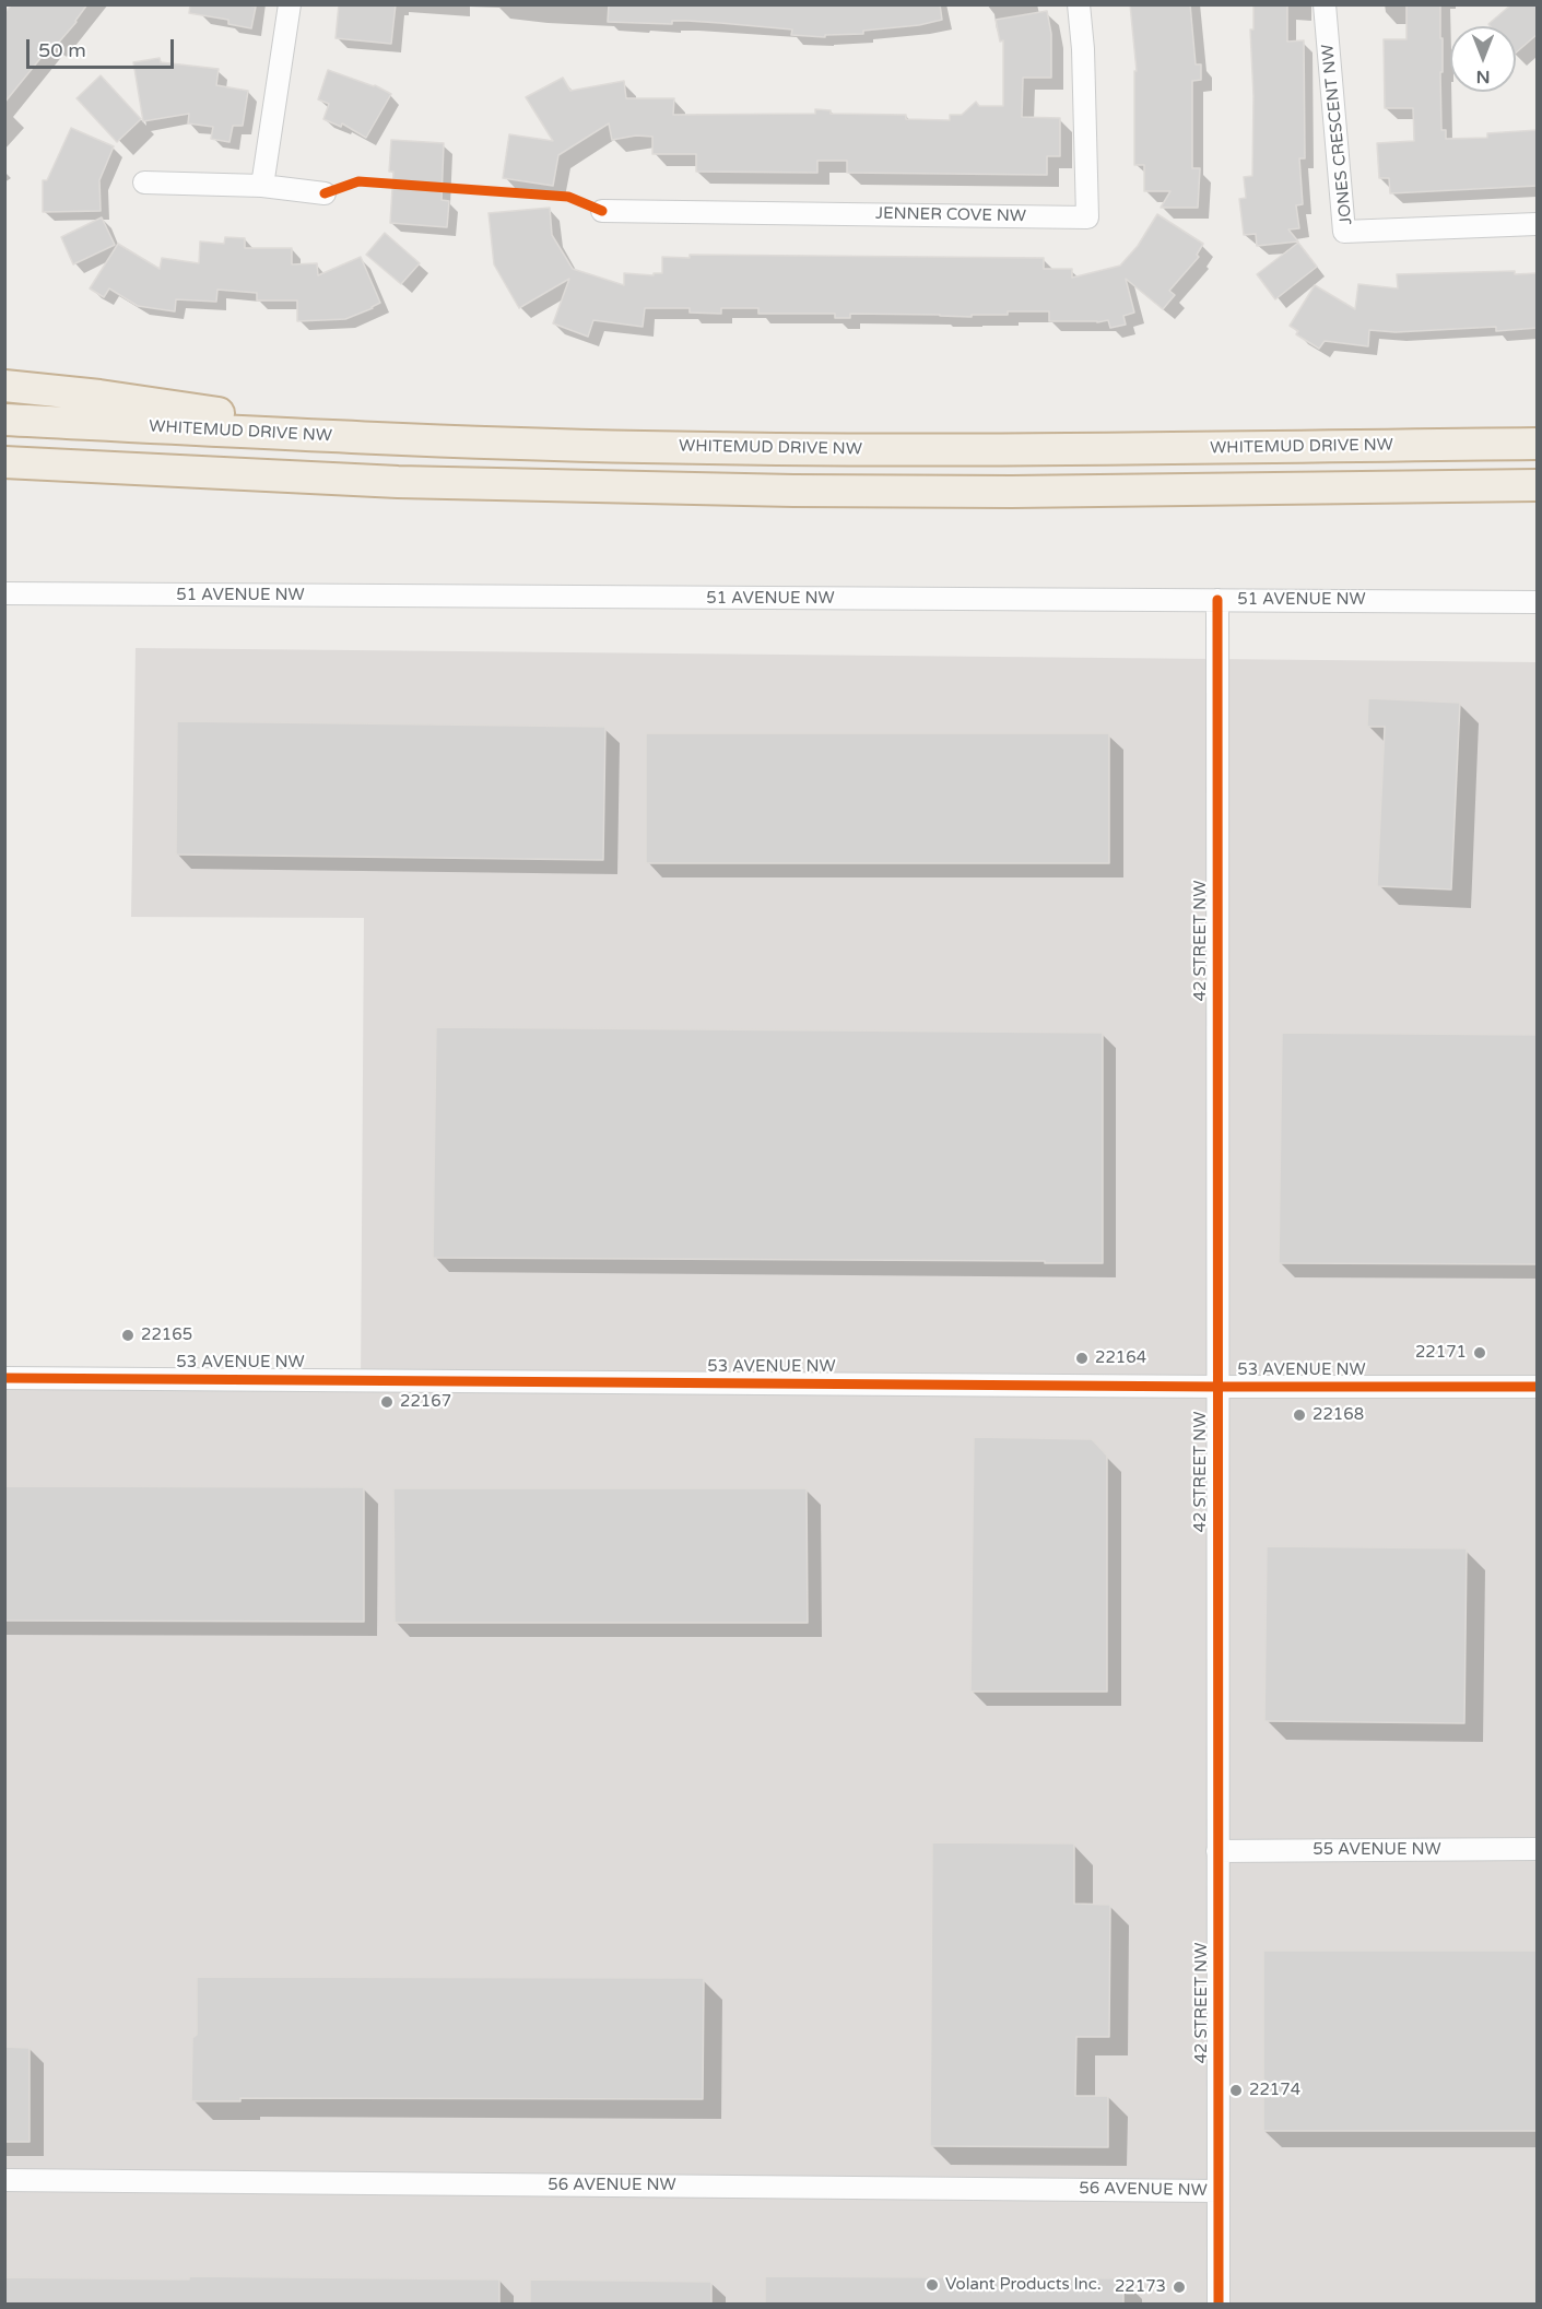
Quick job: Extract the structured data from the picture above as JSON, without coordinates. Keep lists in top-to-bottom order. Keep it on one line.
{"streets":{"highway":["WHITEMUD DRIVE NW"],"street":["JONES CRESCENT NW","JENNER COVE NW","51 AVENUE NW","42 STREET NW","53 AVENUE NW","55 AVENUE NW","56 AVENUE NW"]},"crossings":[["51 AVENUE NW","42 STREET NW"],["42 STREET NW","53 AVENUE NW"],["42 STREET NW","55 AVENUE NW"],["42 STREET NW","56 AVENUE NW"]],"places":["22165","22171","22164","22167","22168","22174","Volant Products Inc.","22173"],"scale_bar":"50 m","north":"bottom"}
